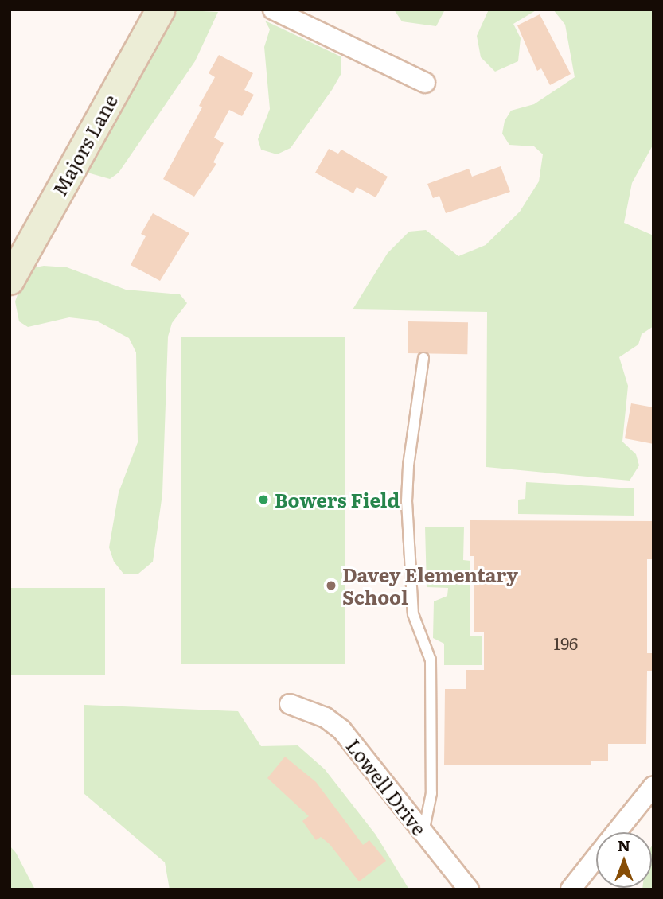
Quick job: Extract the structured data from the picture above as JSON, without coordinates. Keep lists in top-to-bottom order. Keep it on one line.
{"streets":{"street":["Majors Lane","Lowell Drive"]},"places":["Bowers Field","Davey Elementary School"],"house_numbers":["196"],"north":"top"}
